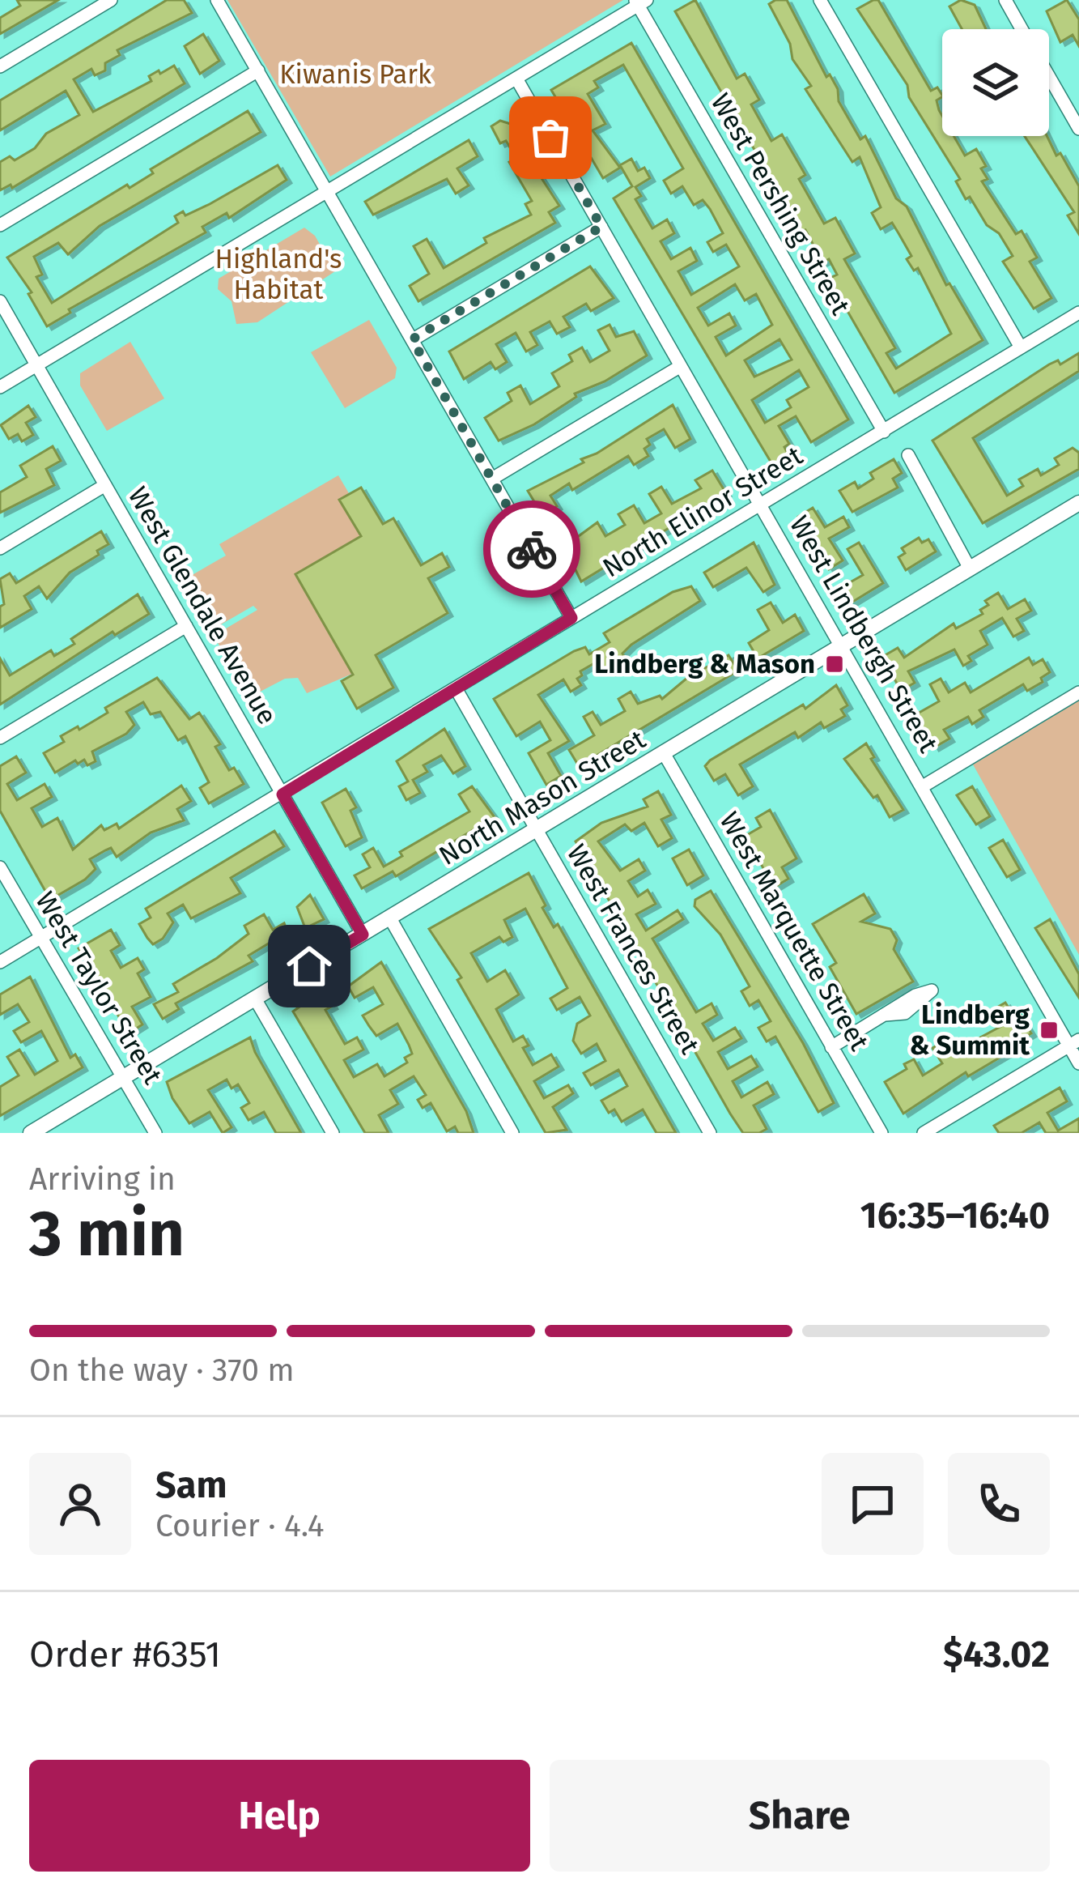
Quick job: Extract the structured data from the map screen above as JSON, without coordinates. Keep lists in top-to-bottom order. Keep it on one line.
{"streets":{"main road":["North Mason Street"],"street":["West Pershing Street","North Elinor Street","West Glendale Avenue","West Lindbergh Street","West Marquette Street","West Frances Street","West Taylor Street"]},"crossings":[["West Pershing Street","North Elinor Street"],["North Elinor Street","West Glendale Avenue"],["North Elinor Street","West Lindbergh Street"],["North Elinor Street","West Frances Street"],["North Elinor Street","West Taylor Street"],["West Glendale Avenue","North Mason Street"],["West Lindbergh Street","North Mason Street"],["North Mason Street","West Marquette Street"],["North Mason Street","West Frances Street"],["North Mason Street","West Taylor Street"]],"parks":["Kiwanis Park","Highland's Habitat"],"places":{"transit":["Lindberg & Mason","Lindberg & Summit"]},"page":{"heading":["3 min","Arriving in","16:35–16:40"],"panel":["Sam","Courier · 4.4","Order #6351","$43.02"],"bar":"On the way · 370 m","buttons":["Help","Share"]}}
